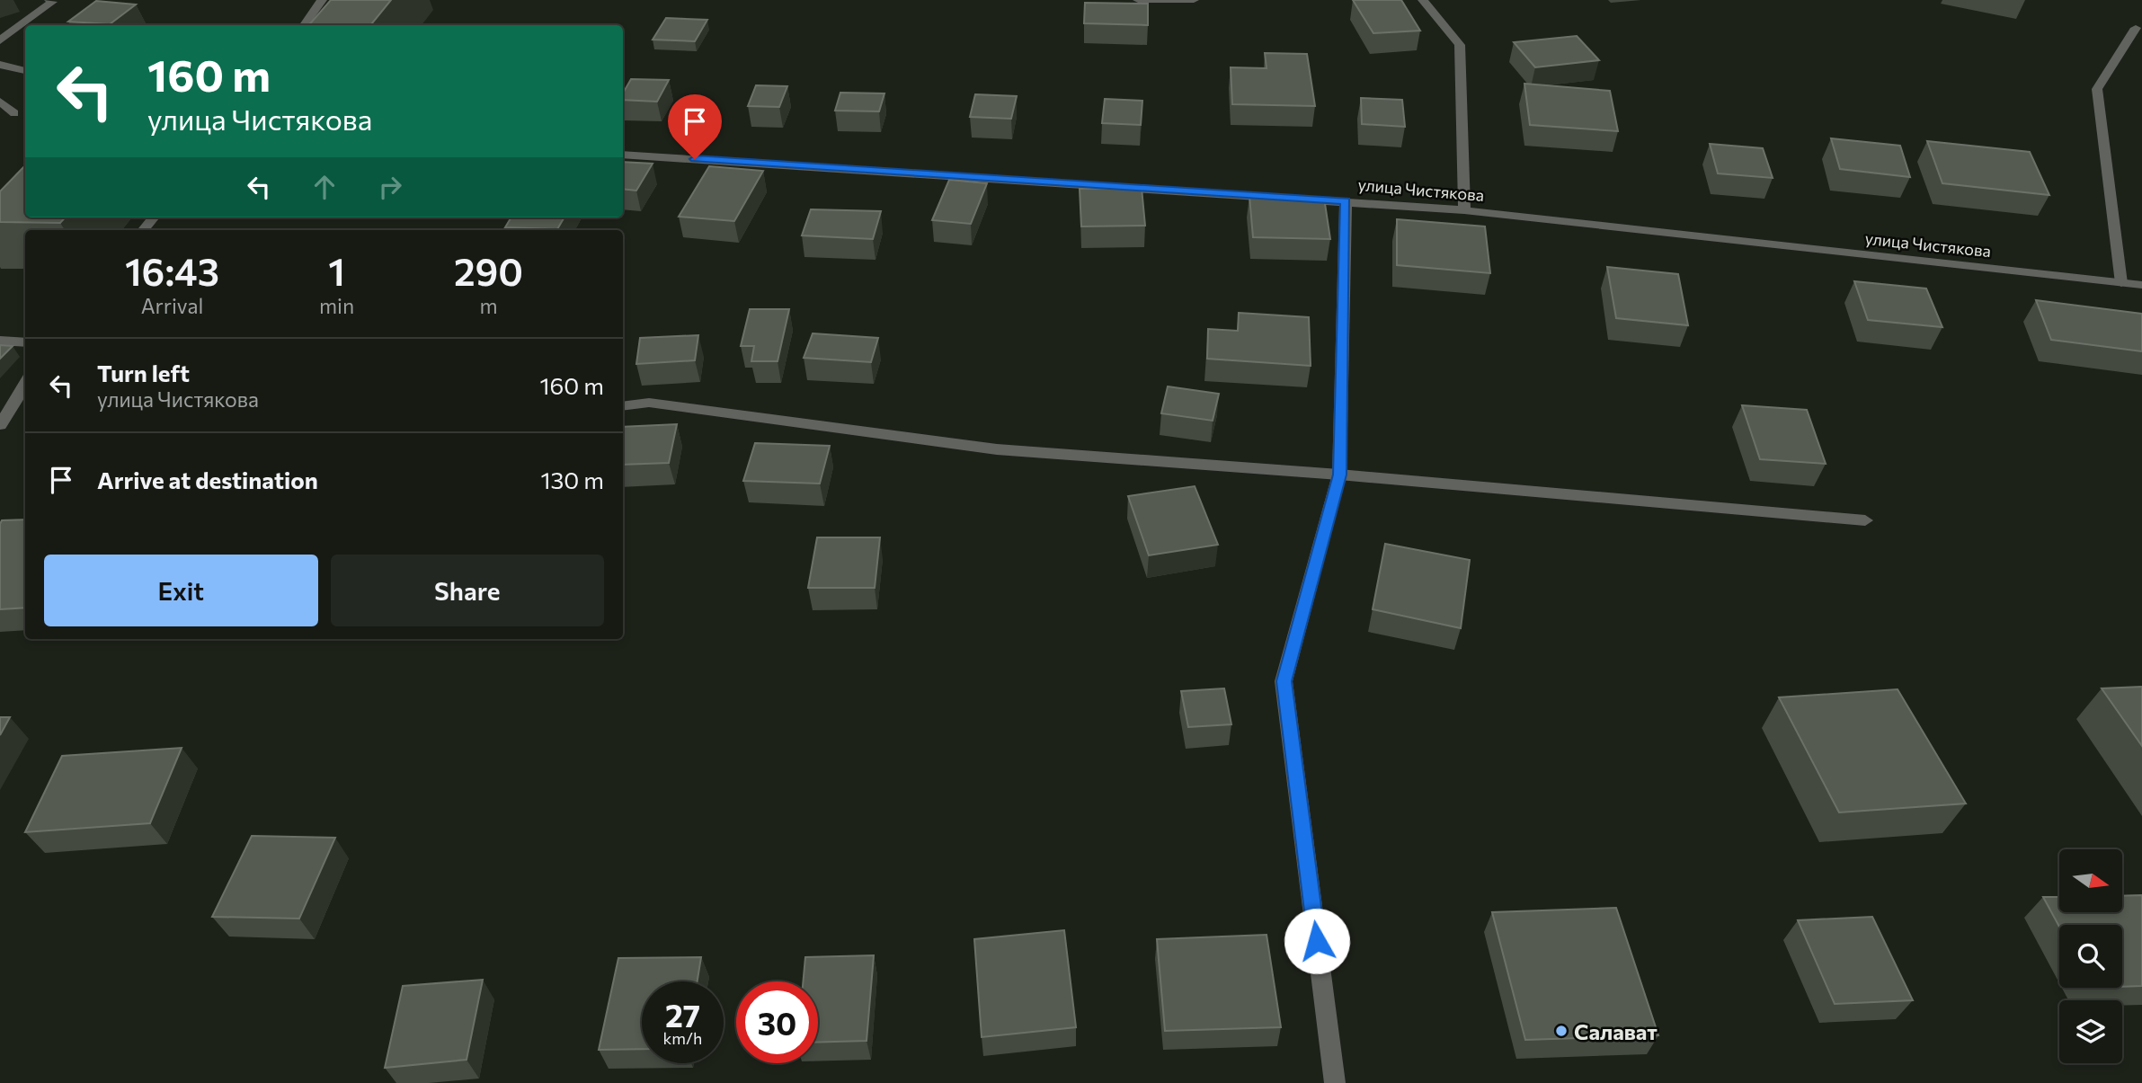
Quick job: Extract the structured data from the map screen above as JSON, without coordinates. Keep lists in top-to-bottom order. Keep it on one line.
{"streets":{"street":["улица Чистякова"]},"places":["Салават"],"north":"right","page":{"turn":["160 m","улица Чистякова"],"eta":["16:43","Arrival","1","min","290","m"],"list":[{"name":"Turn left","note":"улица Чистякова","value":"160 m"},{"name":"Arrive at destination","value":"130 m"}],"buttons":["Exit","Share"],"speed":"27 km/h","limit":"30"}}
